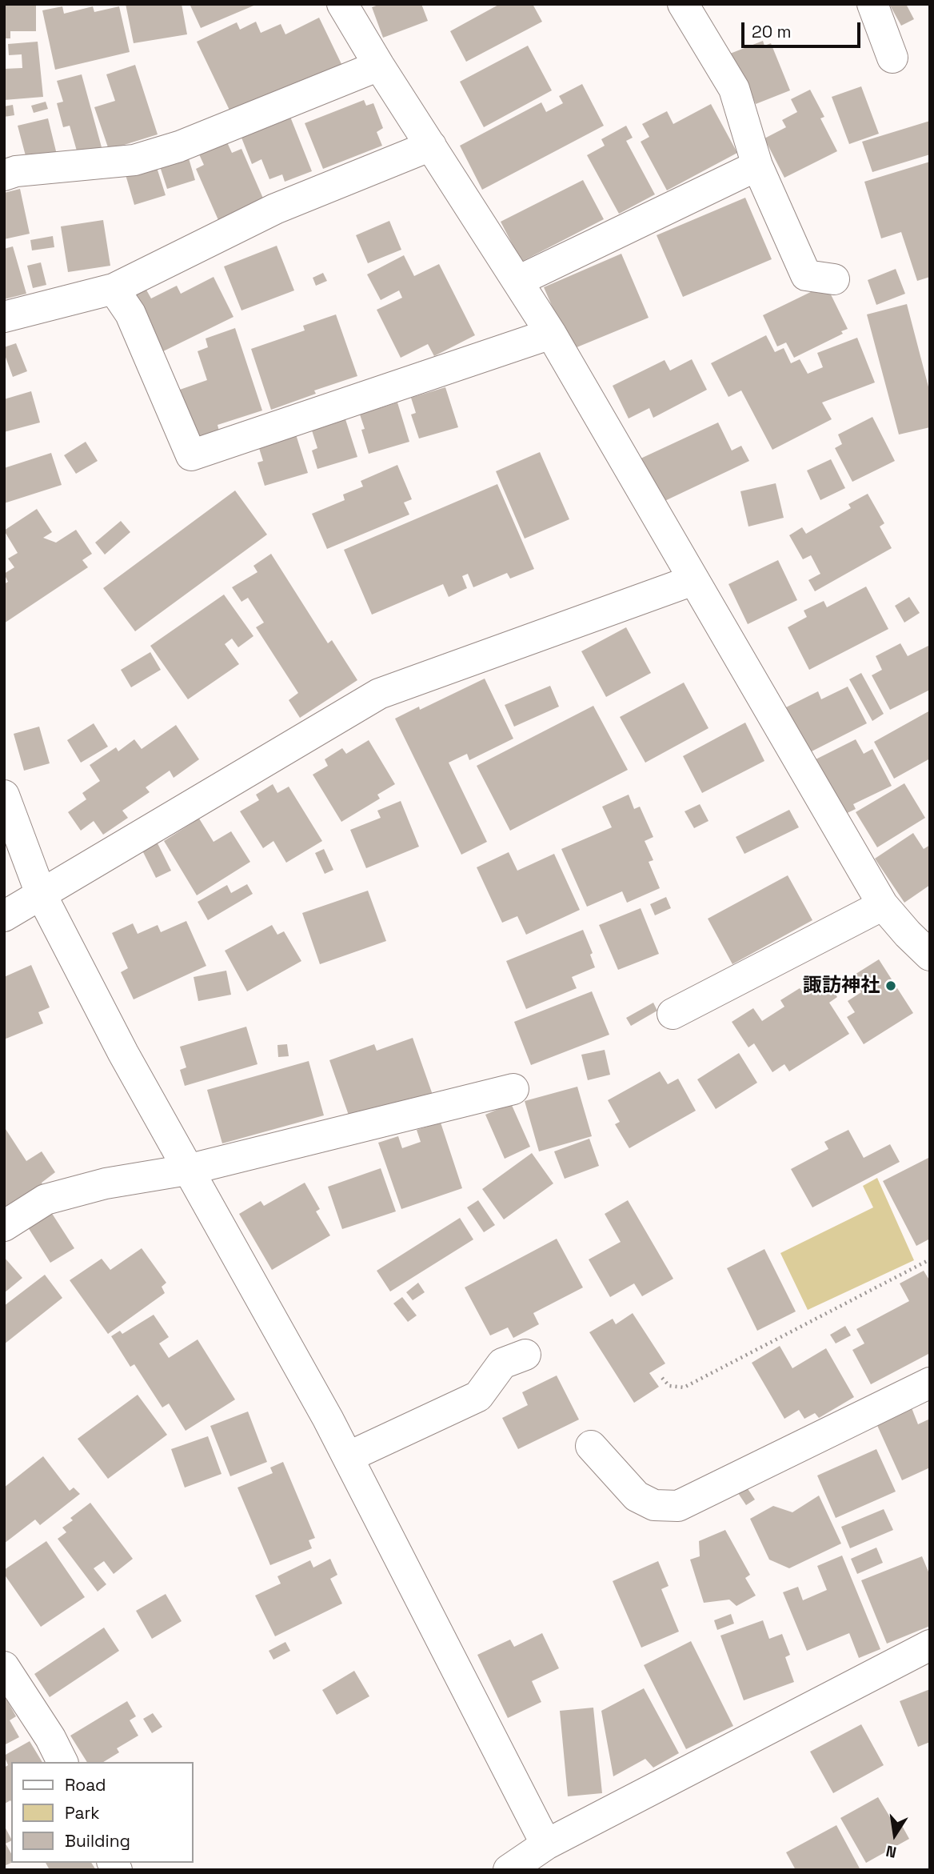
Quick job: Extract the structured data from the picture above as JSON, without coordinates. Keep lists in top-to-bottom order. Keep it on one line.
{"places":["諏訪神社"],"legend":["Road","Park","Building"],"scale_bar":"20 m","north":"bottom"}
